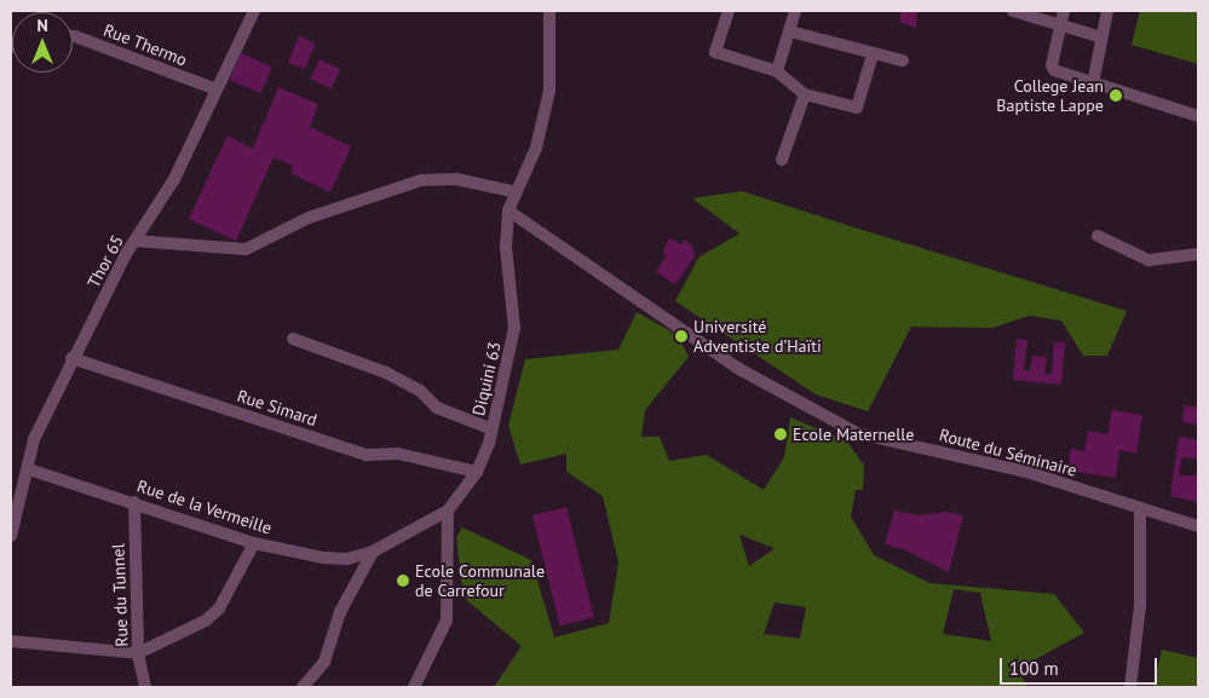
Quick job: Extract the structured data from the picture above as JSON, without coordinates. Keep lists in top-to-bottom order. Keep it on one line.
{"streets":{"street":["Rue Thermo","Thor 65","Diquini 63","Rue Simard","Route du Séminaire","Rue de la Vermeille","Rue du Tunnel"]},"crossings":[["Rue Thermo","Thor 65"],["Thor 65","Rue Simard"],["Thor 65","Rue de la Vermeille"],["Diquini 63","Rue Simard"],["Diquini 63","Route du Séminaire"],["Diquini 63","Rue de la Vermeille"],["Rue de la Vermeille","Rue du Tunnel"]],"places":["College Jean Baptiste Lappe","Université Adventiste d’Haïti","Ecole Maternelle","Ecole Communale de Carrefour"],"scale_bar":"100 m","north":"top"}
